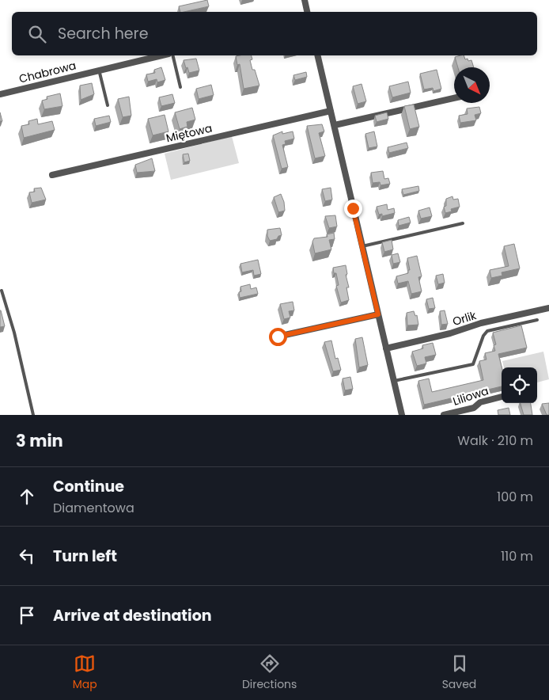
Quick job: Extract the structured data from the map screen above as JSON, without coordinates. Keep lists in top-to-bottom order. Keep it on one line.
{"streets":{"street":["Chabrowa","Miętowa","Orlik","Liliowa"]},"north":"bottom right","page":{"search":"Search here","heading":["3 min","Walk · 210 m"],"list":[["Continue","Diamentowa","100 m"],["Turn left","110 m"],"Arrive at destination"],"nav":["Map","Directions","Saved"]}}
